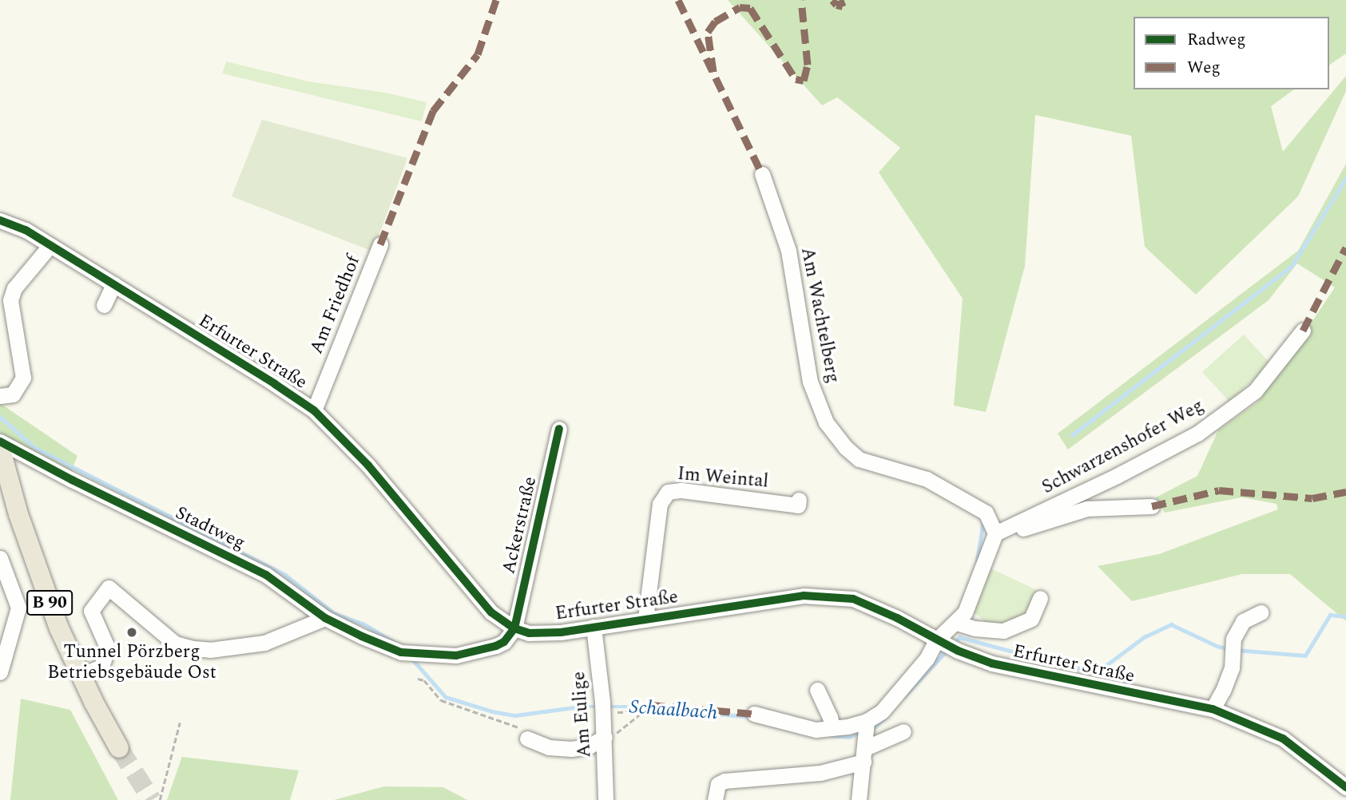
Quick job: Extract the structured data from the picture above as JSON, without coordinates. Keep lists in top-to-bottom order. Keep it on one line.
{"streets":{"main road":["B 90"],"street":["Am Friedhof","Am Wachtelberg","Erfurter Straße","Schwarzenshofer Weg","Im Weintal","Ackerstraße","Stadtweg","Am Eulige"]},"crossings":[["Am Friedhof","Erfurter Straße"],["Am Wachtelberg","Schwarzenshofer Weg"],["Erfurter Straße","Im Weintal"],["Erfurter Straße","Ackerstraße"],["Erfurter Straße","Stadtweg"],["Erfurter Straße","Am Eulige"],["Ackerstraße","Stadtweg"]],"water":["Schaalbach"],"places":["Tunnel Pörzberg Betriebsgebäude Ost"],"legend":["Radweg","Weg"]}
